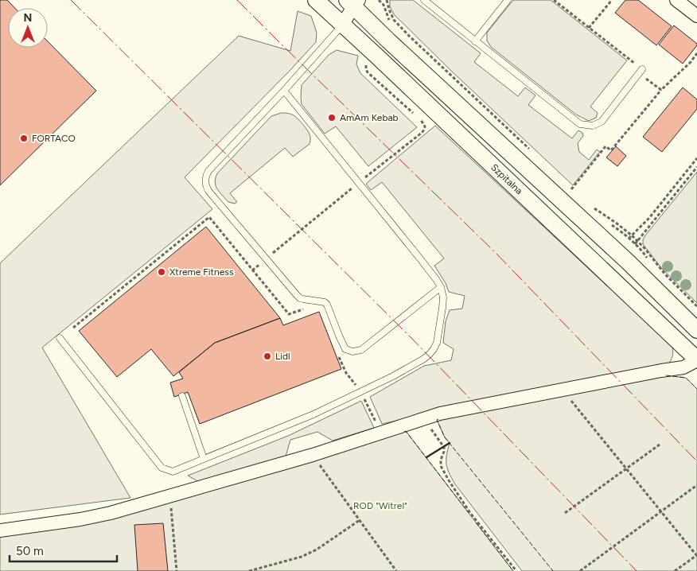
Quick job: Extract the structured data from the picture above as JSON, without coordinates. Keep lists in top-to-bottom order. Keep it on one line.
{"streets":{"street":["Szpitalna"]},"parks":["ROD \"Witrel\""],"places":["AmAm Kebab","FORTACO","Xtreme Fitness","Lidl"],"scale_bar":"50 m","north":"top"}
